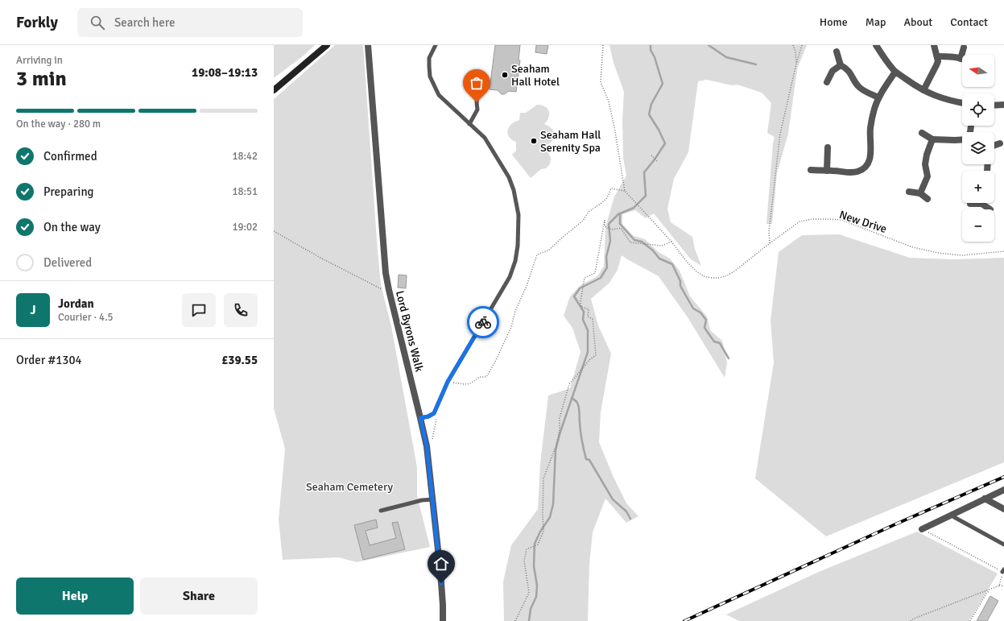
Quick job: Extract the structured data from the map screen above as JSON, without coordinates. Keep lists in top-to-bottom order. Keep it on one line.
{"streets":{"street":["Lord Byrons Walk"],"path":["New Drive"]},"parks":["Seaham Cemetery"],"places":["Seaham Hall Hotel","Seaham Hall Serenity Spa"],"north":"left","page":{"header":"Forkly","search":"Search here","nav":["Home","Map","About","Contact"],"heading":["3 min","Arriving in","19:08–19:13"],"panel":["Jordan","Courier · 4.5","Order #1304","£39.55"],"map_buttons":["+","−"],"bar":"On the way · 280 m","list":[["Confirmed","18:42"],["Preparing","18:51"],["On the way","19:02"],"Delivered"],"round":"J","buttons":["Help","Share"]}}
